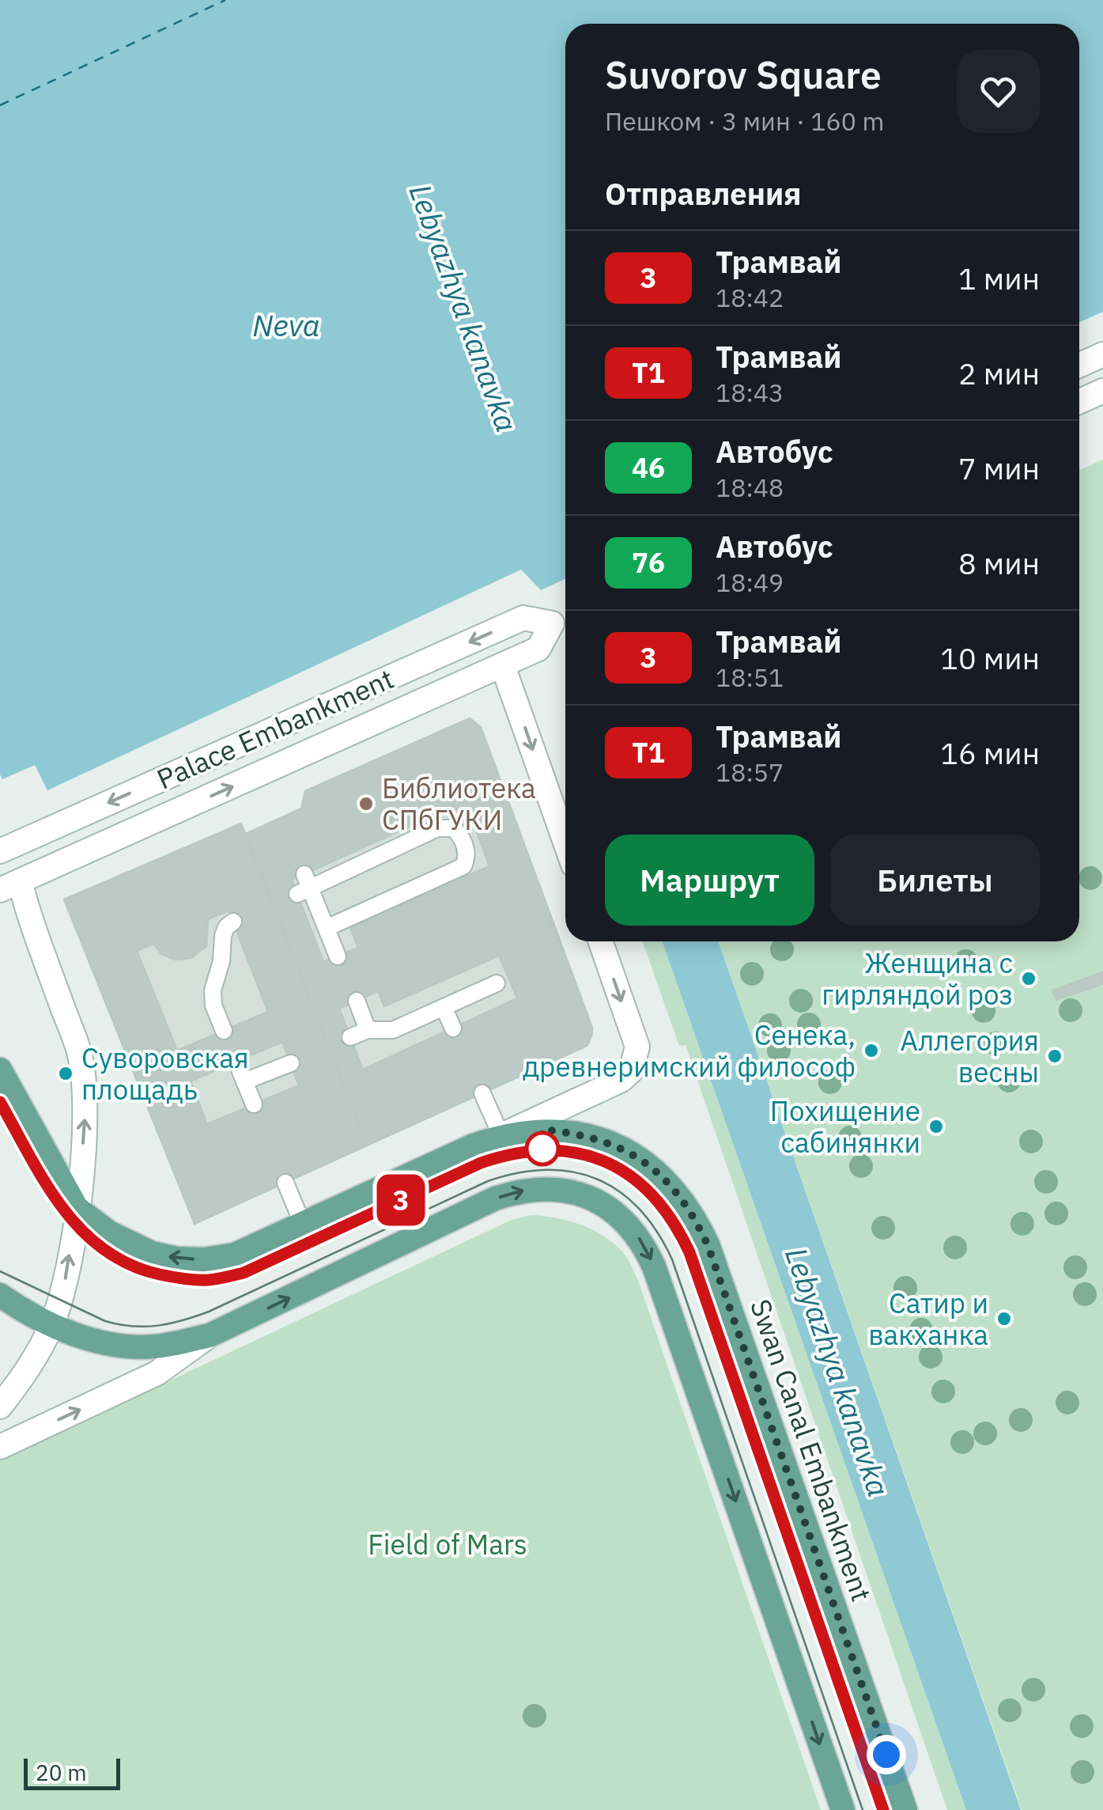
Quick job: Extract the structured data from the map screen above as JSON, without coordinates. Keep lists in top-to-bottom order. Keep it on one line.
{"streets":{"main road":["Swan Canal Embankment"],"street":["Palace Embankment"]},"water":["Lebyazhya kanavka","Neva"],"parks":["Field of Mars"],"places":["Библиотека СПбГУКИ","Женщина с гирляндой роз","Сенека, древнеримский философ","Аллегория весны","Суворовская площадь","Похищение сабинянки","Сатир и вакханка"],"lines":["tram line 3"],"scale_bar":"20 m","page":{"on_map":"3","heading":[["Suvorov Square","Пешком · 3 мин · 160 m"],"Отправления"],"list":[{"mark":"3","name":"Трамвай","note":"18:42","value":"1 мин"},{"mark":"Т1","name":"Трамвай","note":"18:43","value":"2 мин"},{"mark":"46","name":"Автобус","note":"18:48","value":"7 мин"},{"mark":"76","name":"Автобус","note":"18:49","value":"8 мин"},{"mark":"3","name":"Трамвай","note":"18:51","value":"10 мин"},{"mark":"Т1","name":"Трамвай","note":"18:57","value":"16 мин"}],"buttons":["Маршрут","Билеты"],"scale":"20 m"}}
